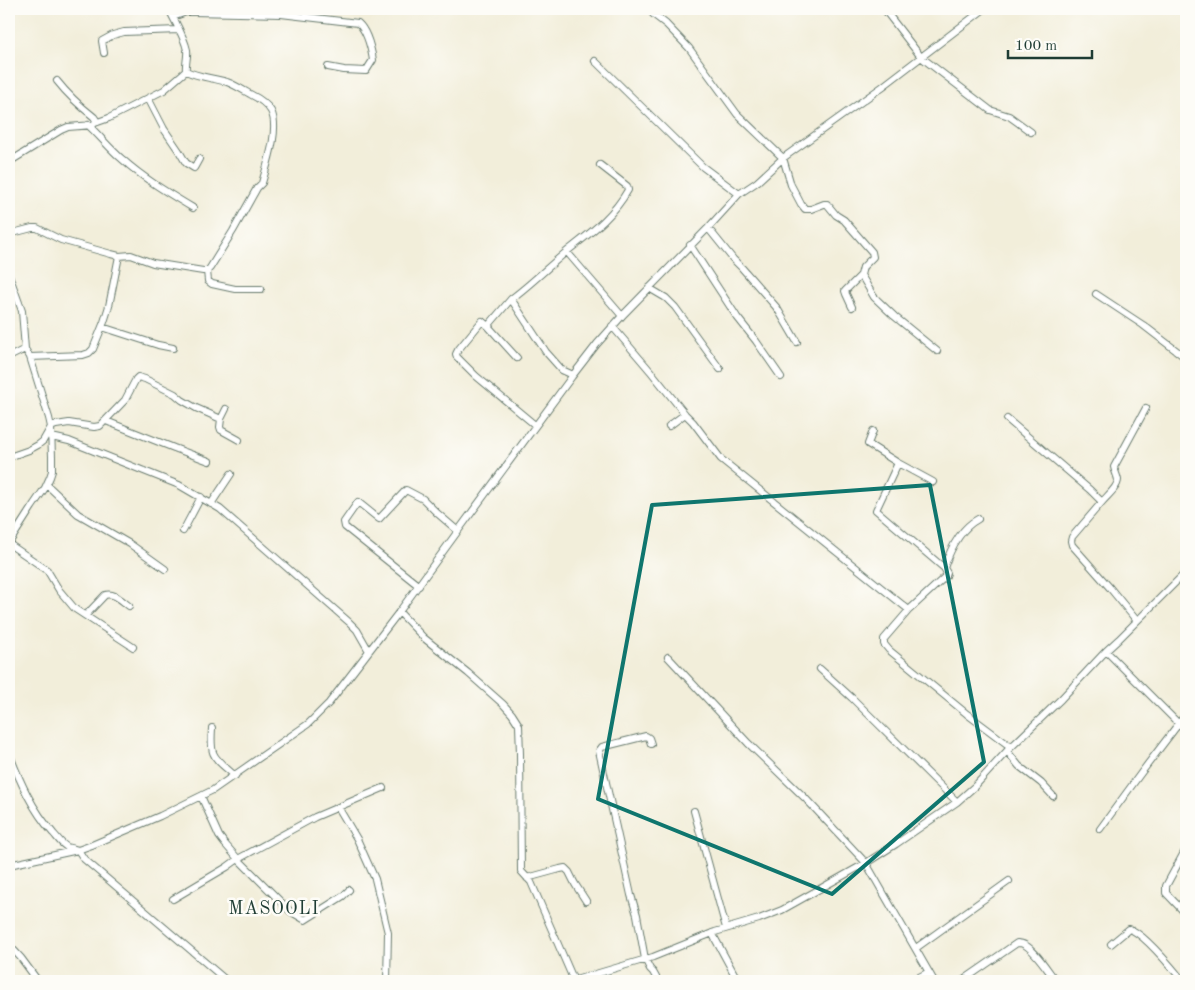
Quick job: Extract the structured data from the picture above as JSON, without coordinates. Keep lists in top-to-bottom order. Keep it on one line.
{"districts":["MASOOLI"],"scale_bar":"100 m"}
